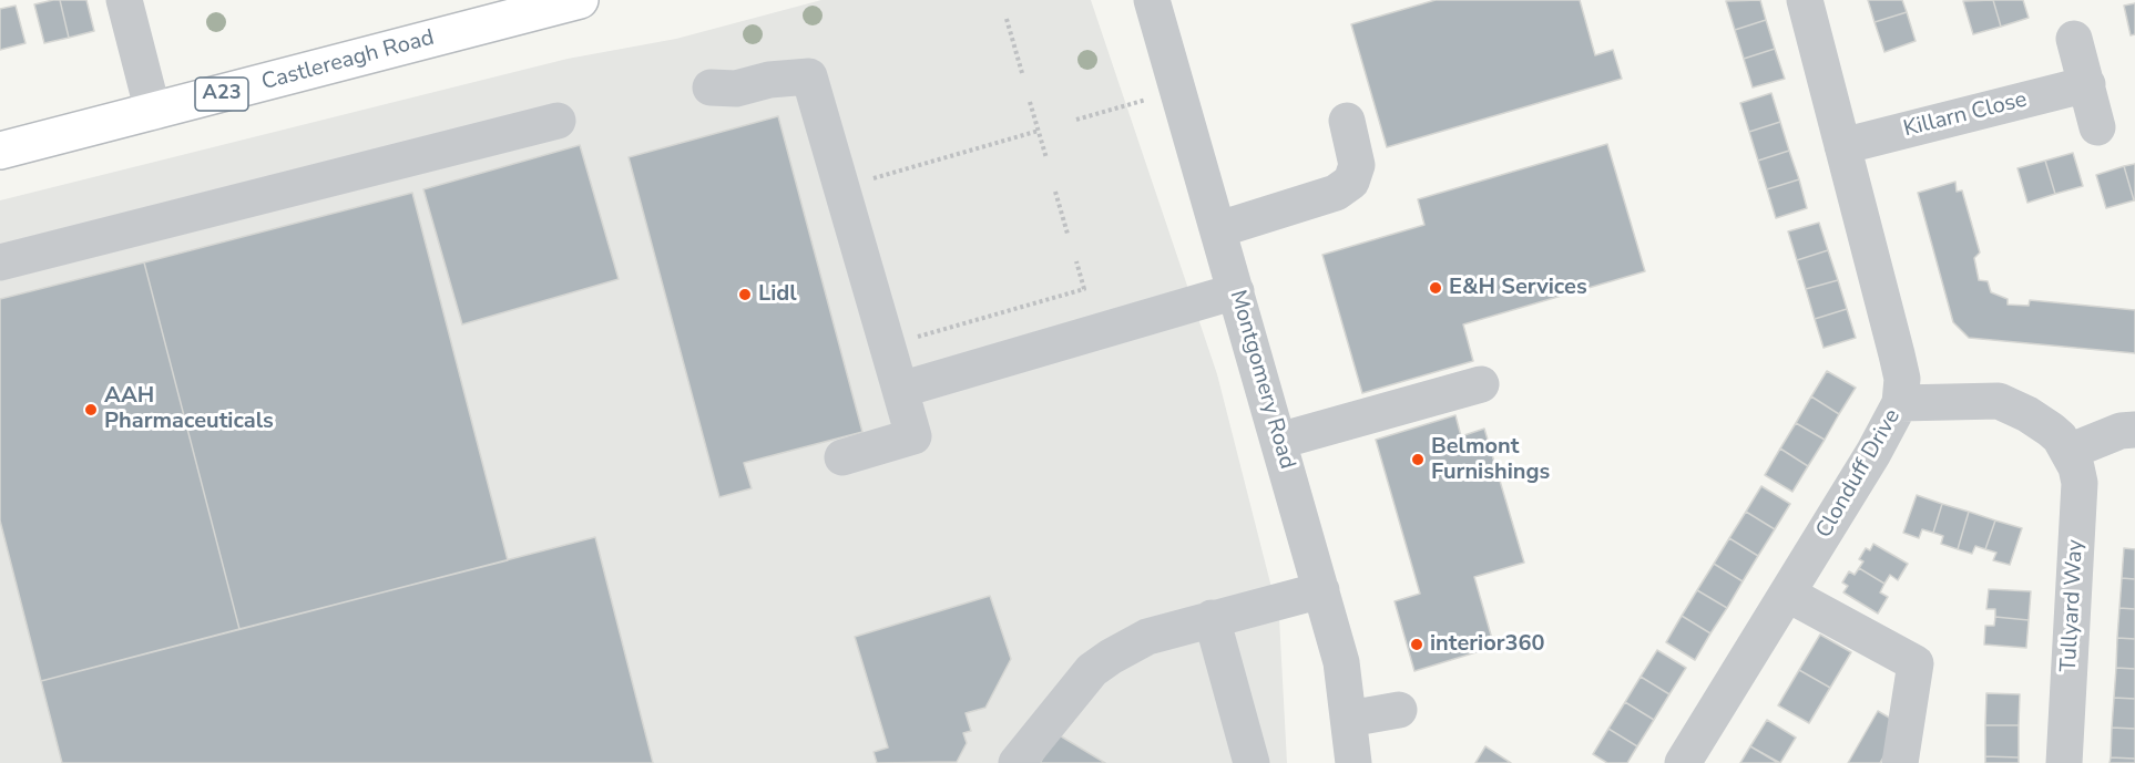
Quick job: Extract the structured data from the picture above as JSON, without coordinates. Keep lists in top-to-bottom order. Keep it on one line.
{"streets":{"main road":["Castlereagh Road","A23"],"street":["Killarn Close","Montgomery Road","Clonduff Drive","Tullyard Way"]},"crossings":[["Killarn Close","Clonduff Drive"]],"places":["E&H Services","Lidl","AAH Pharmaceuticals","Belmont Furnishings","interior360"]}
